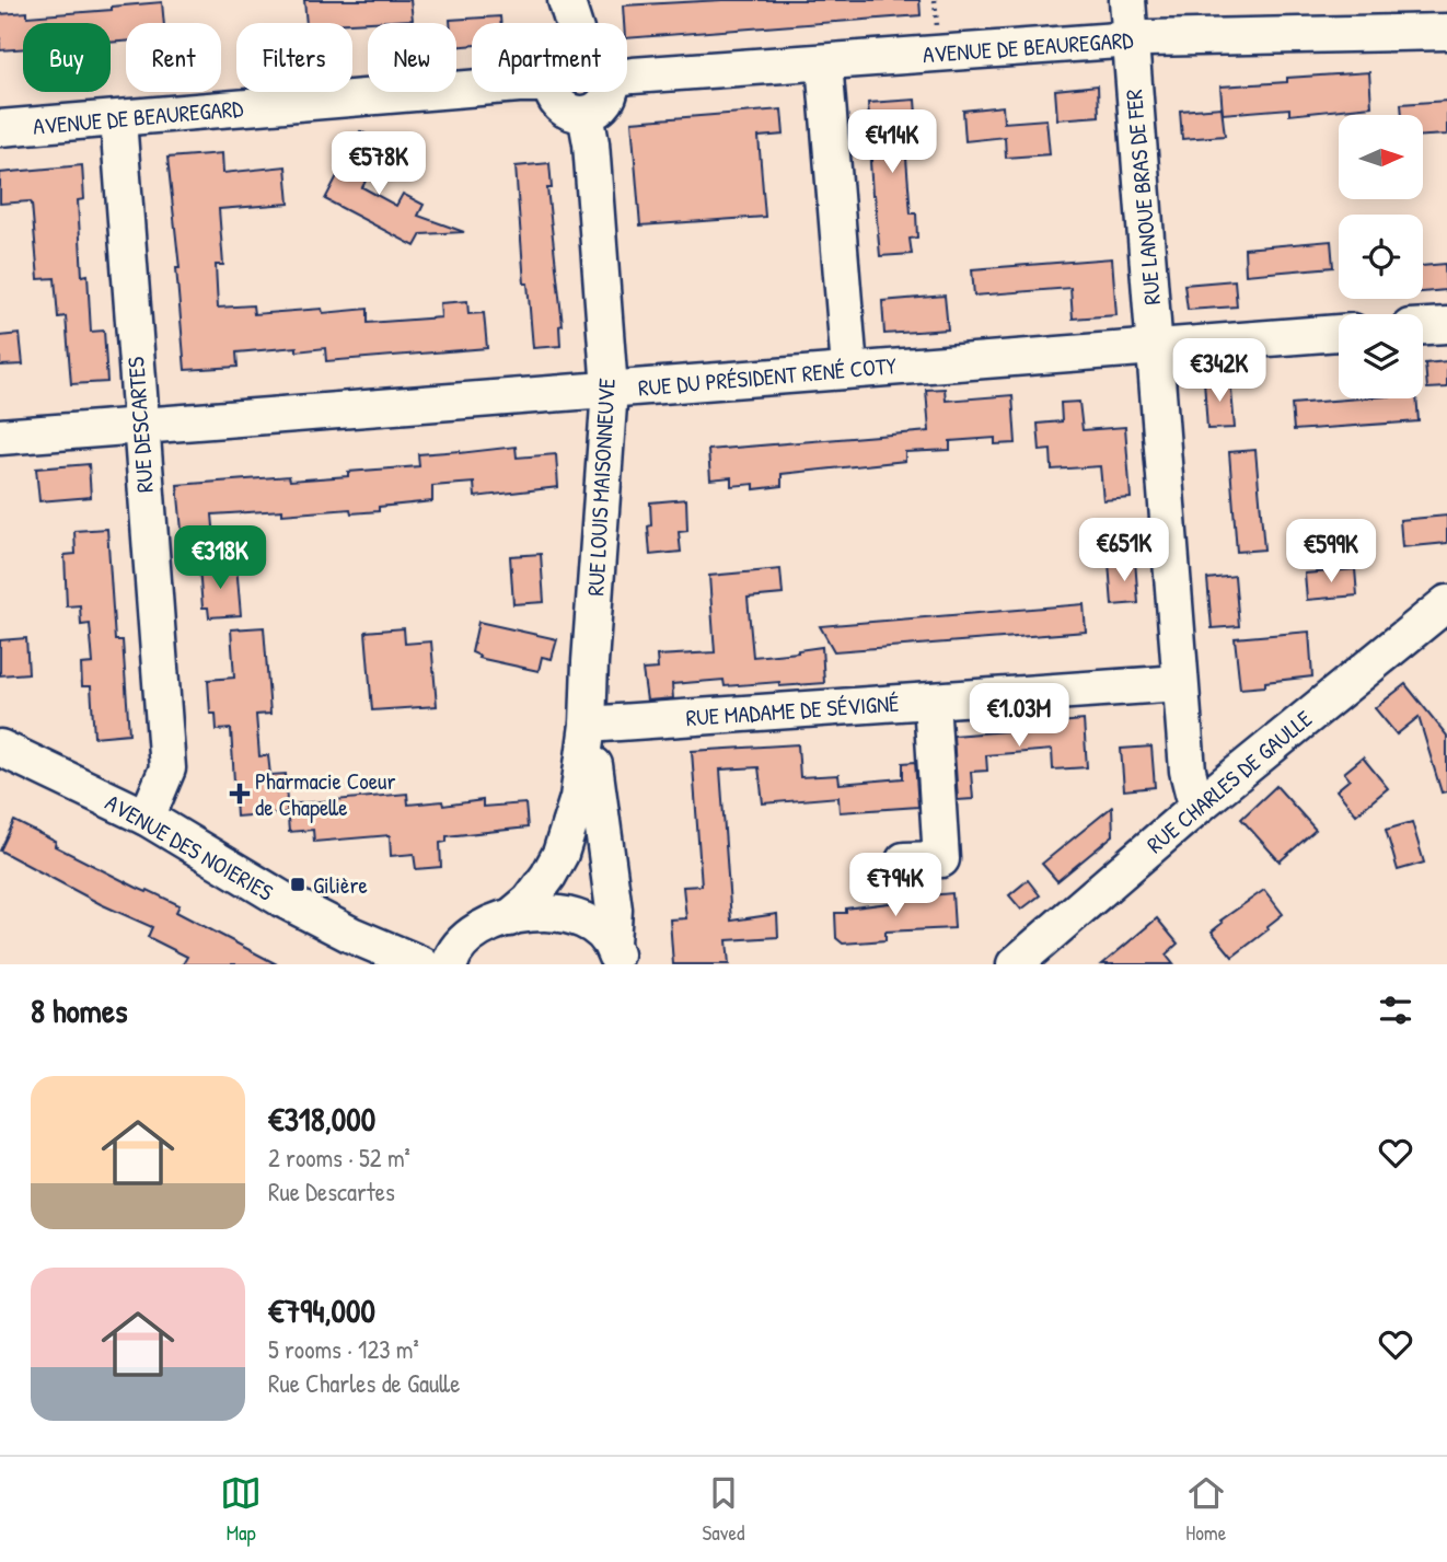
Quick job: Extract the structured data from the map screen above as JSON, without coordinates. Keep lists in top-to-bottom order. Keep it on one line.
{"streets":{"street":["AVENUE DE BEAUREGARD","RUE LANOUE BRAS DE FER","RUE DU PRÉSIDENT RENÉ COTY","RUE DESCARTES","RUE LOUIS MAISONNEUVE","RUE MADAME DE SÉVIGNÉ","RUE CHARLES DE GAULLE","AVENUE DES NOIERIES"]},"crossings":[["AVENUE DE BEAUREGARD","RUE LANOUE BRAS DE FER"],["AVENUE DE BEAUREGARD","RUE DESCARTES"],["RUE LANOUE BRAS DE FER","RUE DU PRÉSIDENT RENÉ COTY"],["RUE LANOUE BRAS DE FER","RUE MADAME DE SÉVIGNÉ"],["RUE LANOUE BRAS DE FER","RUE CHARLES DE GAULLE"],["RUE DU PRÉSIDENT RENÉ COTY","RUE DESCARTES"],["RUE DU PRÉSIDENT RENÉ COTY","RUE LOUIS MAISONNEUVE"],["RUE DESCARTES","AVENUE DES NOIERIES"],["RUE LOUIS MAISONNEUVE","RUE MADAME DE SÉVIGNÉ"]],"places":{"health":["Pharmacie Coeur de Chapelle"],"transit":["Gilière"]},"north":"right","page":{"chip":["Buy","Rent","Filters","New","Apartment"],"price":["€414K","€578K","€342K","€651K","€599K","€318K","€1.03M","€794K"],"heading":"8 homes","list":[{"name":"€318,000","note":"2 rooms · 52 m² · Rue Descartes"},{"name":"€794,000","note":"5 rooms · 123 m² · Rue Charles de Gaulle"}],"tabs":["Map","Saved","Home"]}}
